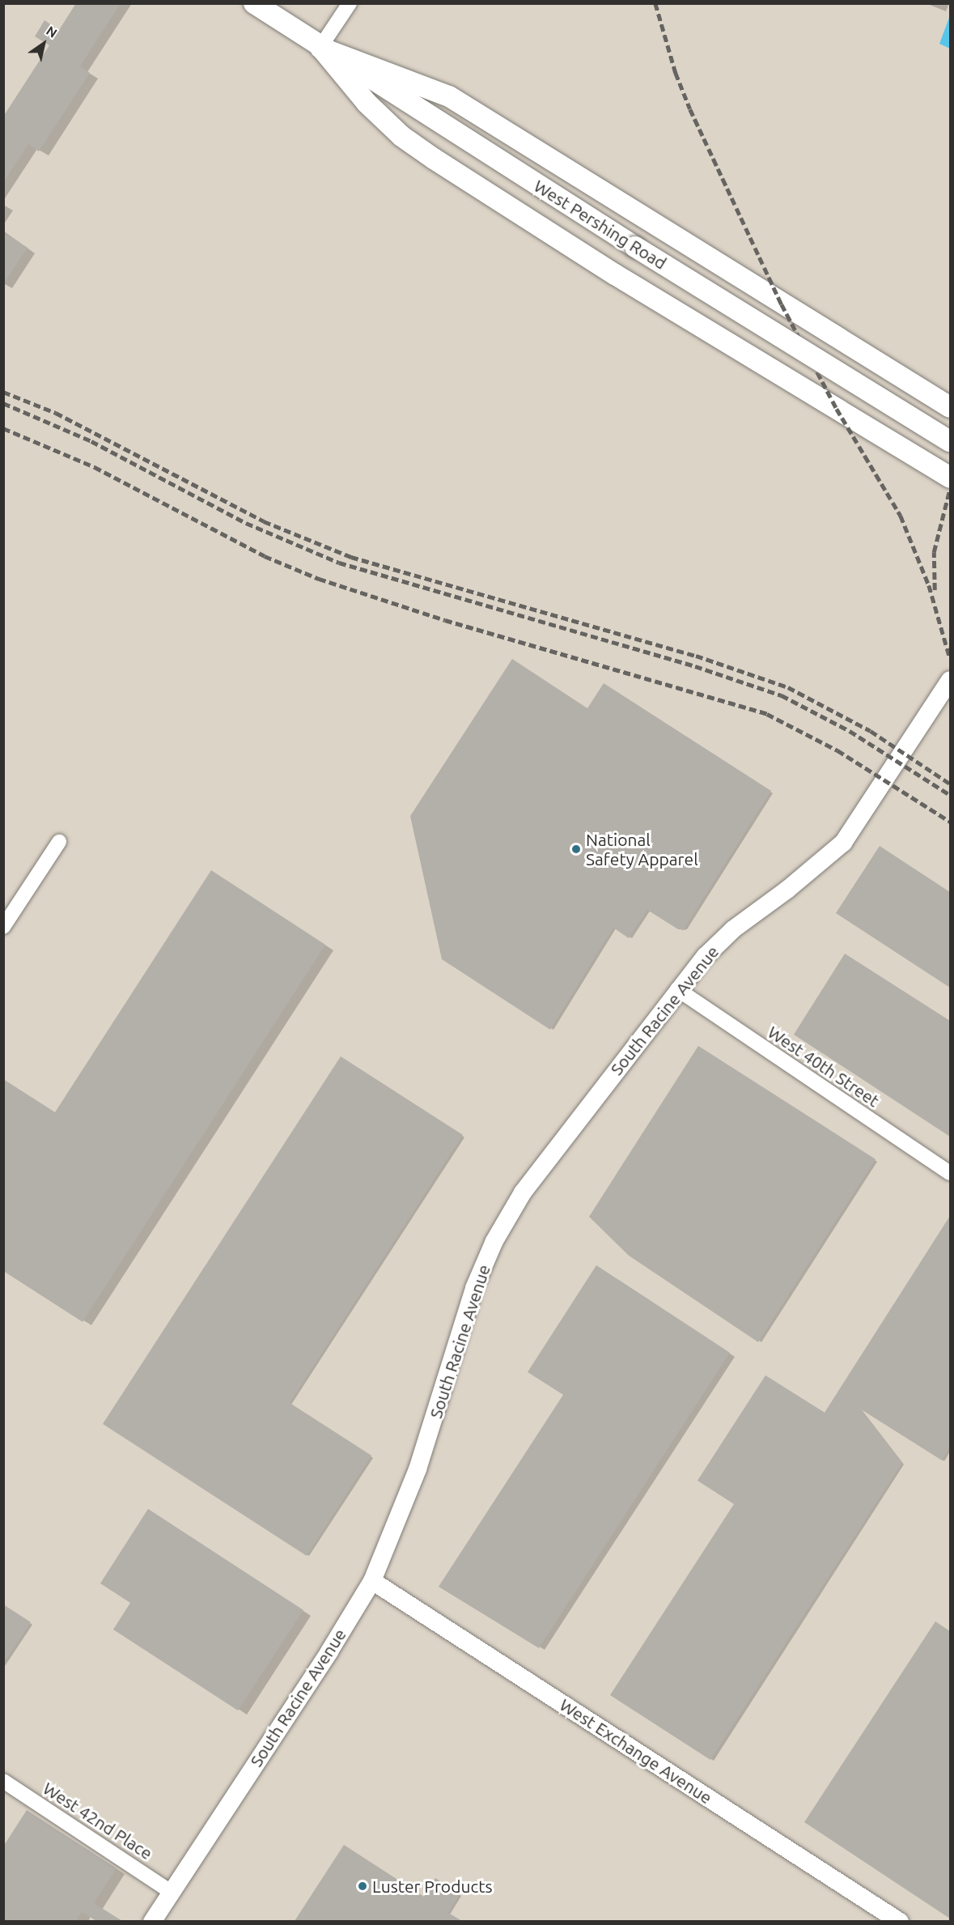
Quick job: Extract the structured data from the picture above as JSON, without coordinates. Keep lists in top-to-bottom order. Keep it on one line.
{"streets":{"main road":["West Pershing Road"],"street":["South Racine Avenue","West 40th Street","West Exchange Avenue","West 42nd Place"]},"crossings":[["South Racine Avenue","West 40th Street"],["South Racine Avenue","West Exchange Avenue"],["South Racine Avenue","West 42nd Place"]],"places":["National Safety Apparel","Luster Products"],"north":"top right"}
